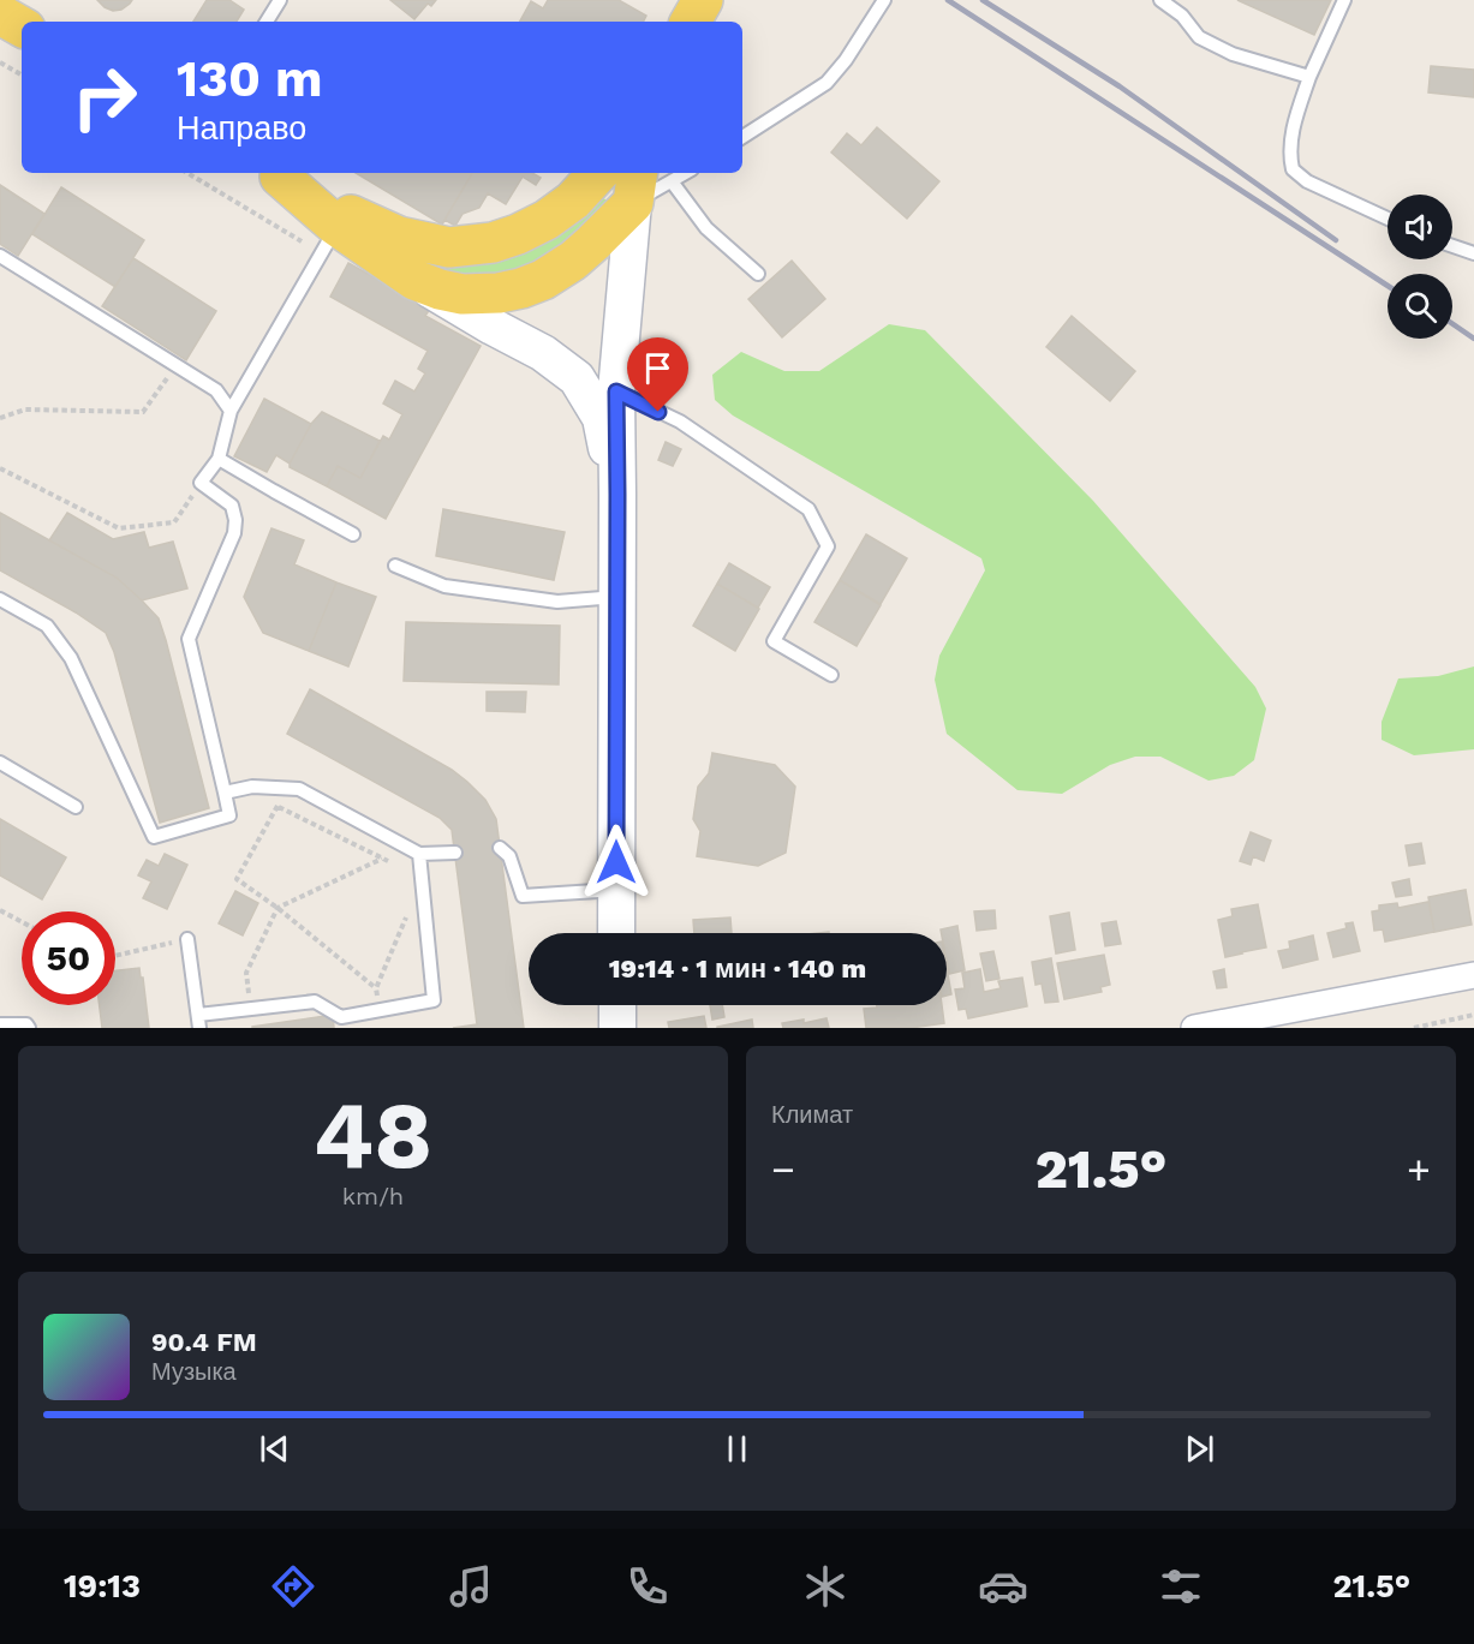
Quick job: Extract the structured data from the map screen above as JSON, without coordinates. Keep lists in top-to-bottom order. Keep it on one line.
{"page":{"turn":["130 m","Направо"],"limit":"50","trip":"19:14 · 1 мин · 140 m","tile":[["48","km/h"],"Климат"],"heat":["−","21.5°","+"],"song":["90.4 FM","Музыка"],"tabs":["19:13","21.5°"]}}
